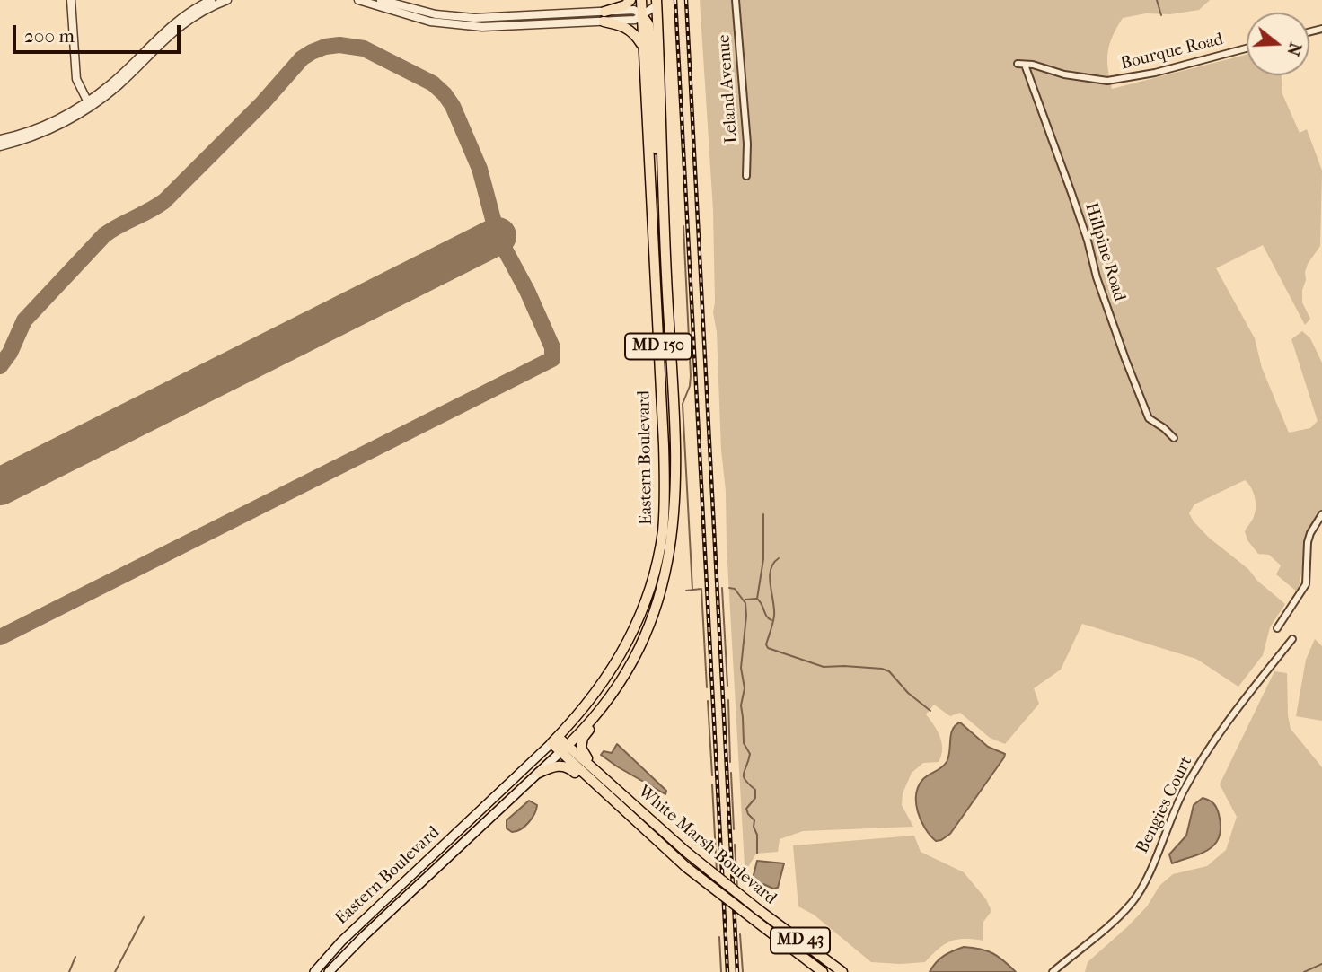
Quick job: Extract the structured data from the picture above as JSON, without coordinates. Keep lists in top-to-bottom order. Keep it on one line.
{"streets":{"main road":["MD 150","Eastern Boulevard","White Marsh Boulevard","MD 43"],"street":["Bourque Road","Leland Avenue","Hillpine Road","Bengies Court"]},"crossings":[["Bourque Road","Hillpine Road"],["Eastern Boulevard","White Marsh Boulevard"]],"scale_bar":"200 m","north":"right"}
